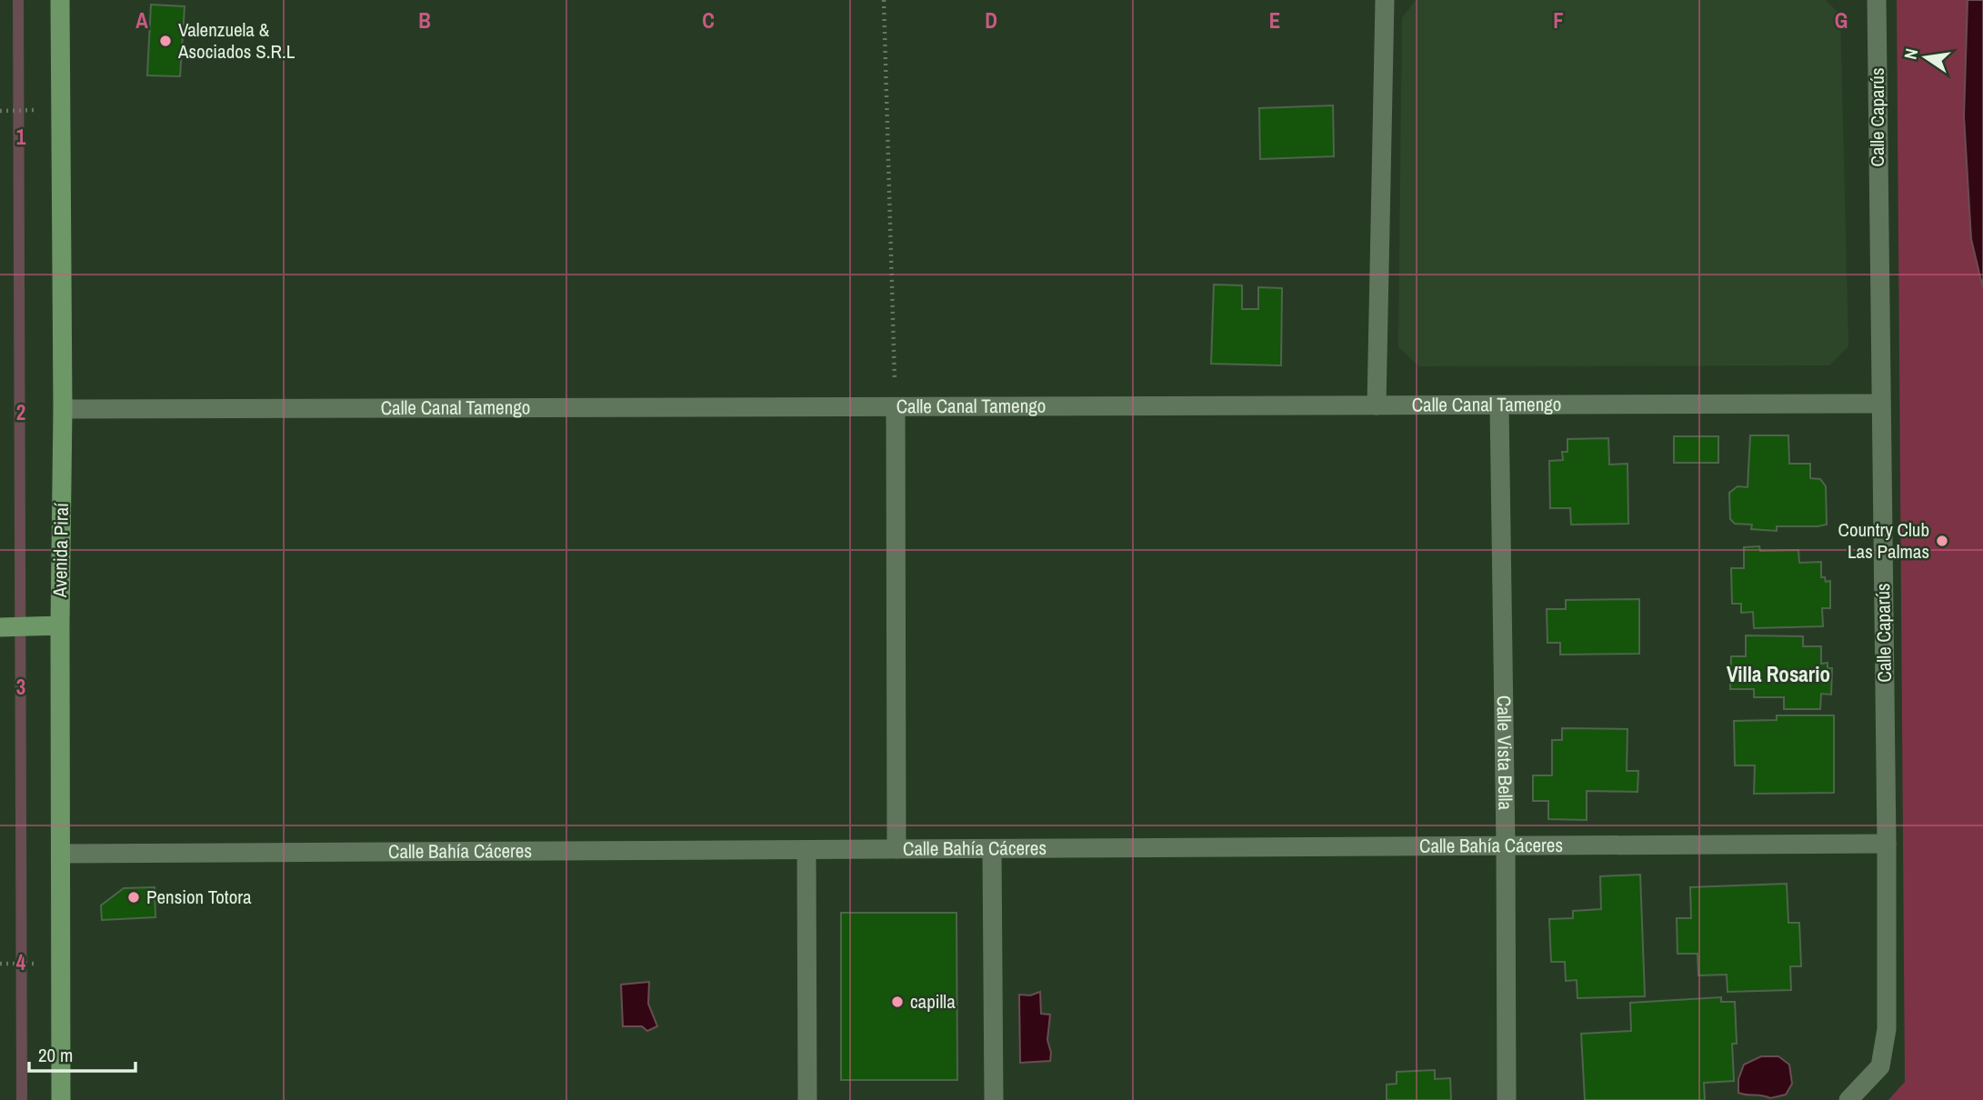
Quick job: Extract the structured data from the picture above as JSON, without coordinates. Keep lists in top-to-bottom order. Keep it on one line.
{"streets":{"main road":["Avenida Piraí"],"street":["Calle Caparús","Calle Canal Tamengo","Calle Vista Bella","Calle Bahía Cáceres"]},"crossings":[["Calle Caparús","Calle Canal Tamengo"],["Calle Caparús","Calle Bahía Cáceres"],["Calle Canal Tamengo","Avenida Piraí"],["Calle Canal Tamengo","Calle Vista Bella"],["Avenida Piraí","Calle Bahía Cáceres"],["Calle Vista Bella","Calle Bahía Cáceres"]],"districts":["Villa Rosario"],"places":["Valenzuela & Asociados S.R.L","Country Club Las Palmas","Pension Totora","capilla"],"scale_bar":"20 m","north":"left","grid":{"columns":["A","B","C","D","E","F","G"],"rows":["1","2","3","4"]}}
